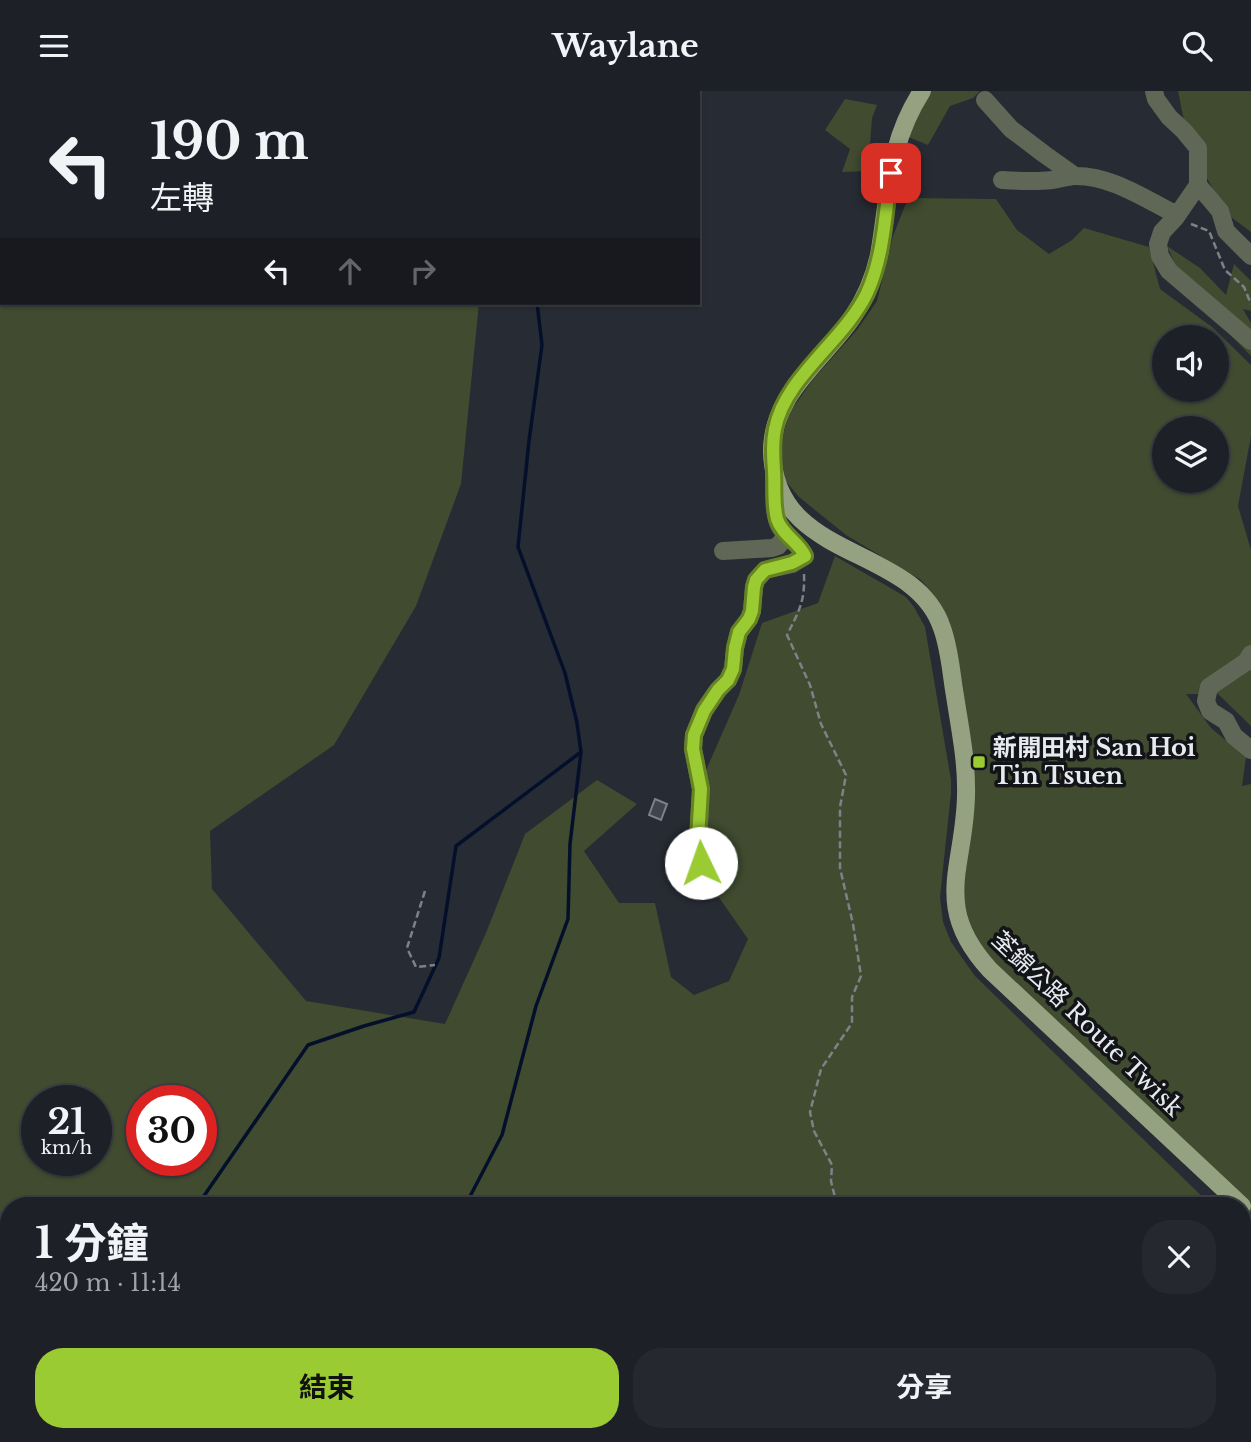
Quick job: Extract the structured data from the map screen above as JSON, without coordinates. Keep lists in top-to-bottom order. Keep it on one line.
{"streets":{"main road":["荃錦公路 Route Twisk"]},"places":{"transit":["新開田村 San Hoi Tin Tsuen"]},"page":{"header":"Waylane","turn":["190 m","左轉"],"speed":"21 km/h","limit":"30","heading":["1 分鐘","420 m · 11:14"],"buttons":["結束","分享"]}}
